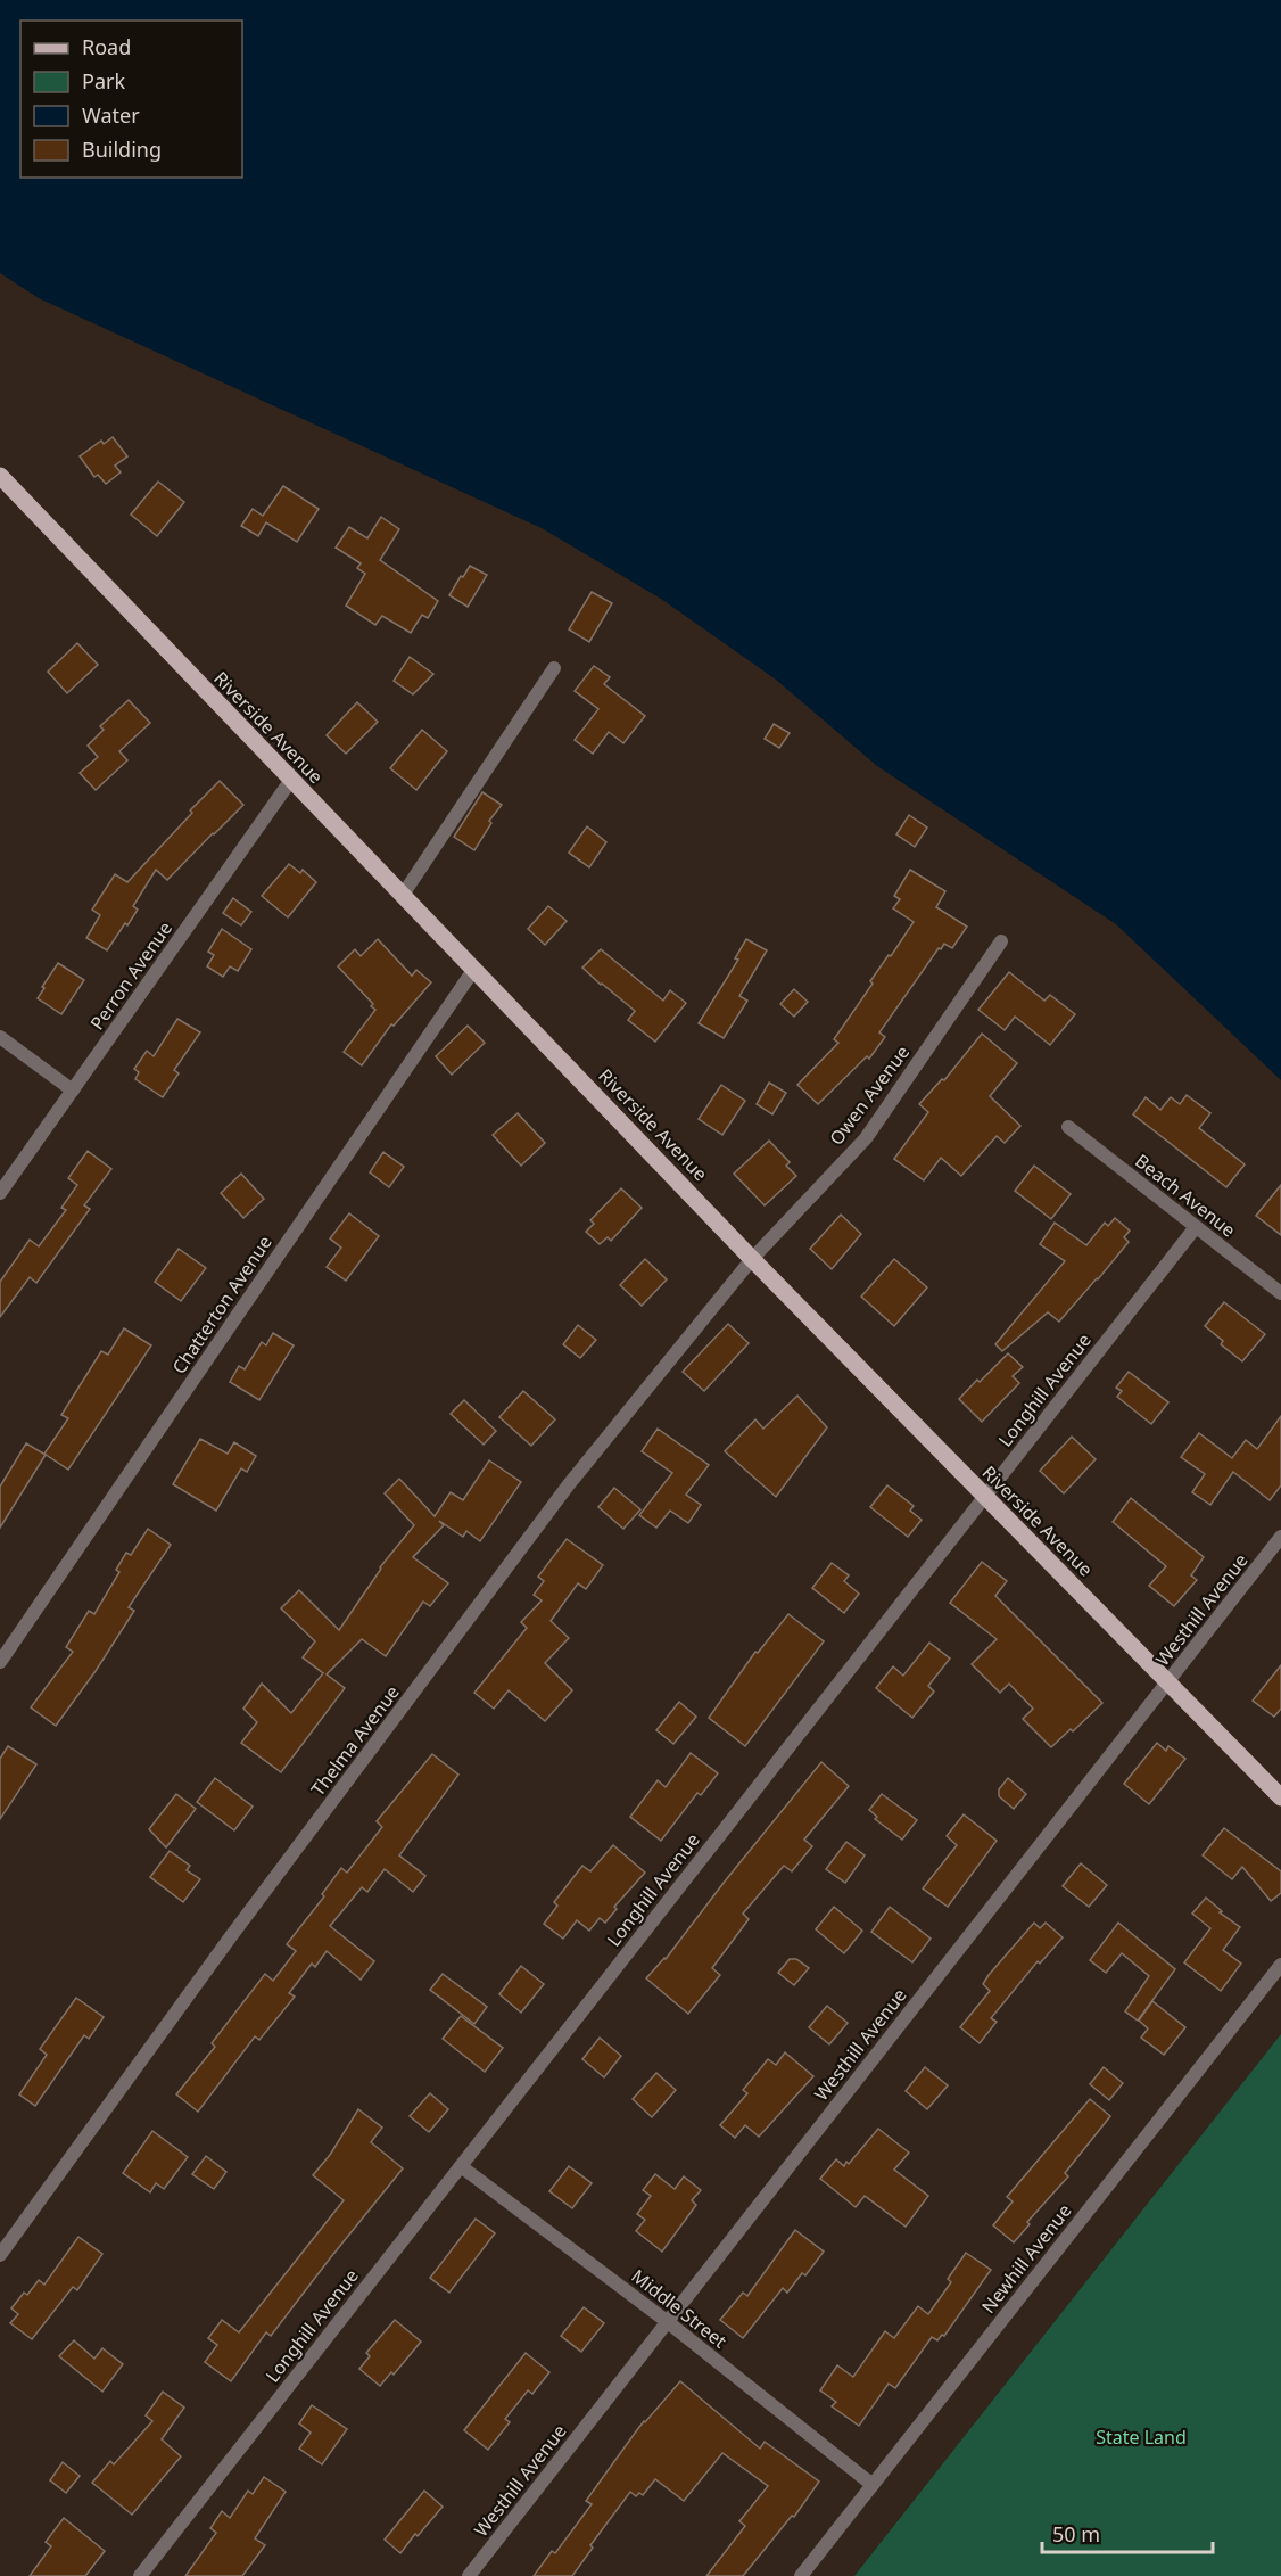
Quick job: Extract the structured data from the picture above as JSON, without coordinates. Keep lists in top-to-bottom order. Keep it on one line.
{"streets":{"main road":["Riverside Avenue"],"street":["Perron Avenue","Owen Avenue","Beach Avenue","Chatterton Avenue","Longhill Avenue","Westhill Avenue","Thelma Avenue","Newhill Avenue","Middle Street"]},"crossings":[["Riverside Avenue","Perron Avenue"],["Riverside Avenue","Owen Avenue"],["Riverside Avenue","Chatterton Avenue"],["Riverside Avenue","Longhill Avenue"],["Riverside Avenue","Westhill Avenue"],["Riverside Avenue","Thelma Avenue"],["Owen Avenue","Thelma Avenue"],["Beach Avenue","Longhill Avenue"],["Longhill Avenue","Middle Street"],["Westhill Avenue","Middle Street"],["Newhill Avenue","Middle Street"]],"parks":["State Land"],"legend":["Road","Park","Water","Building"],"scale_bar":"50 m"}
